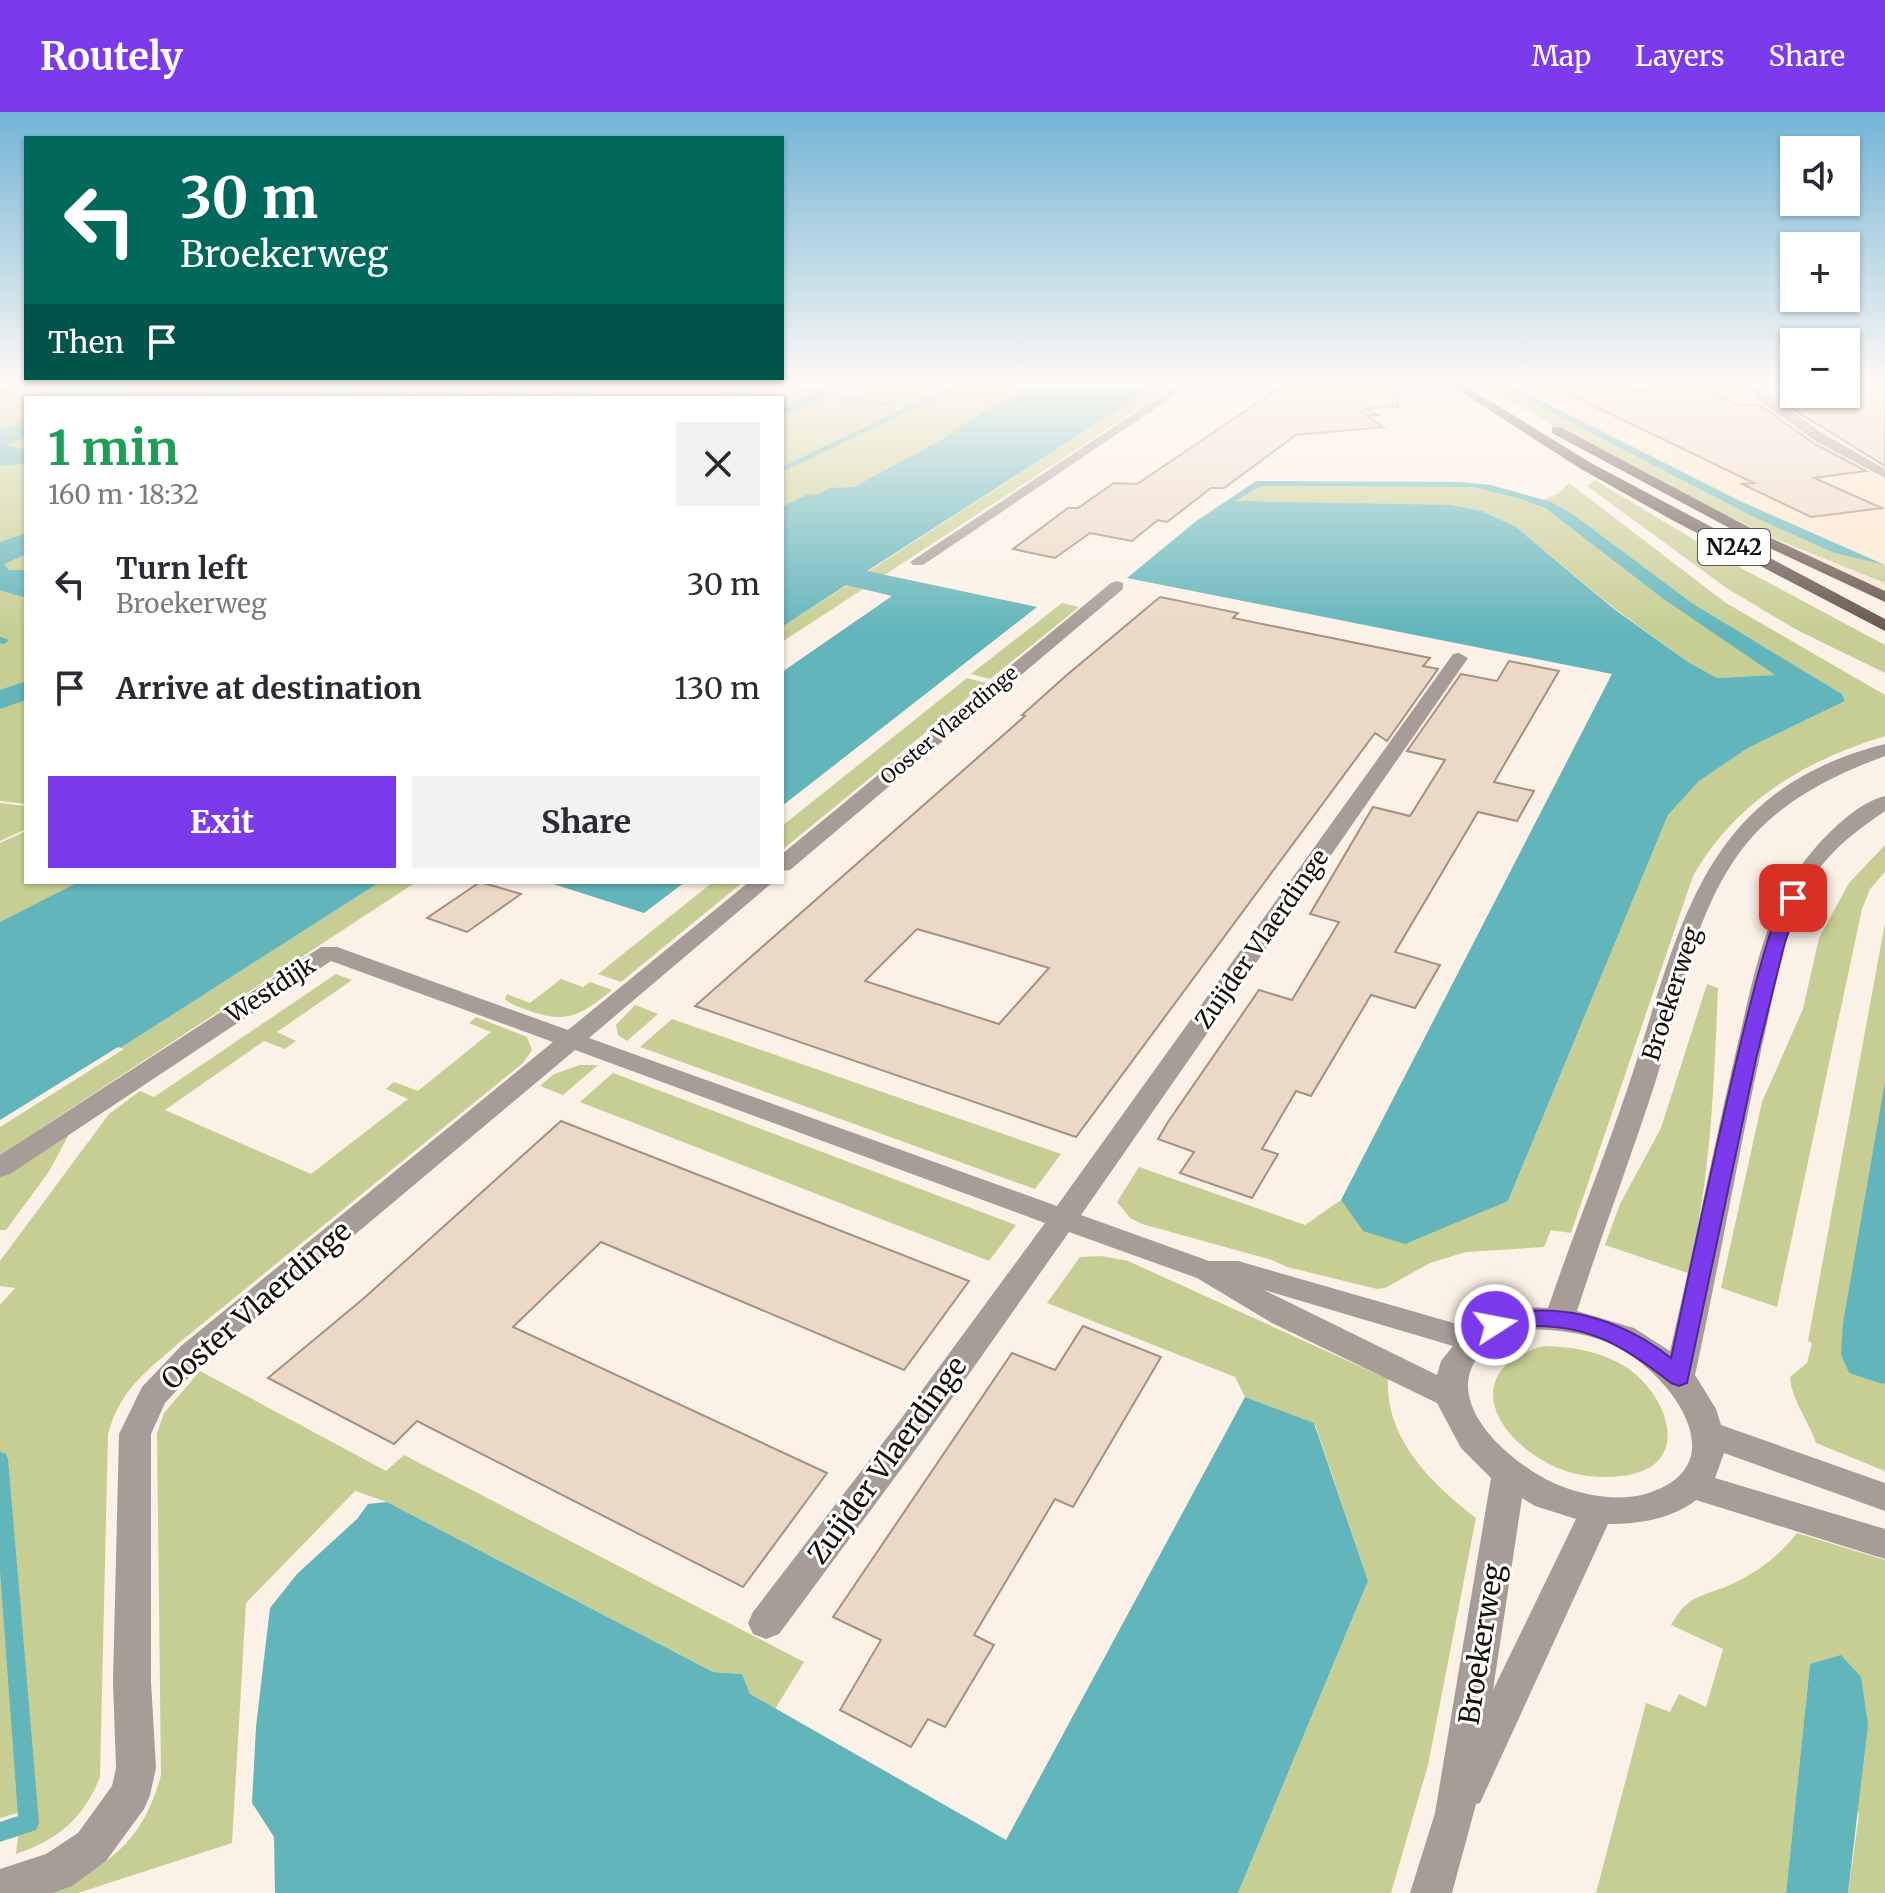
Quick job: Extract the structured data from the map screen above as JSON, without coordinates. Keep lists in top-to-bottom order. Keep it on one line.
{"streets":{"main road":["N242"],"street":["Ooster Vlaerdinge","Zuijder Vlaerdinge","Westdijk","Broekerweg"]},"crossings":[["Ooster Vlaerdinge","Westdijk"]],"page":{"header":"Routely","nav":["Map","Layers","Share"],"map_buttons":["+","−"],"turn":["30 m","Broekerweg"],"then":"Then","heading":["1 min","160 m · 18:32"],"list":[{"name":"Turn left","note":"Broekerweg","value":"30 m"},{"name":"Arrive at destination","value":"130 m"}],"buttons":["Exit","Share"]}}
